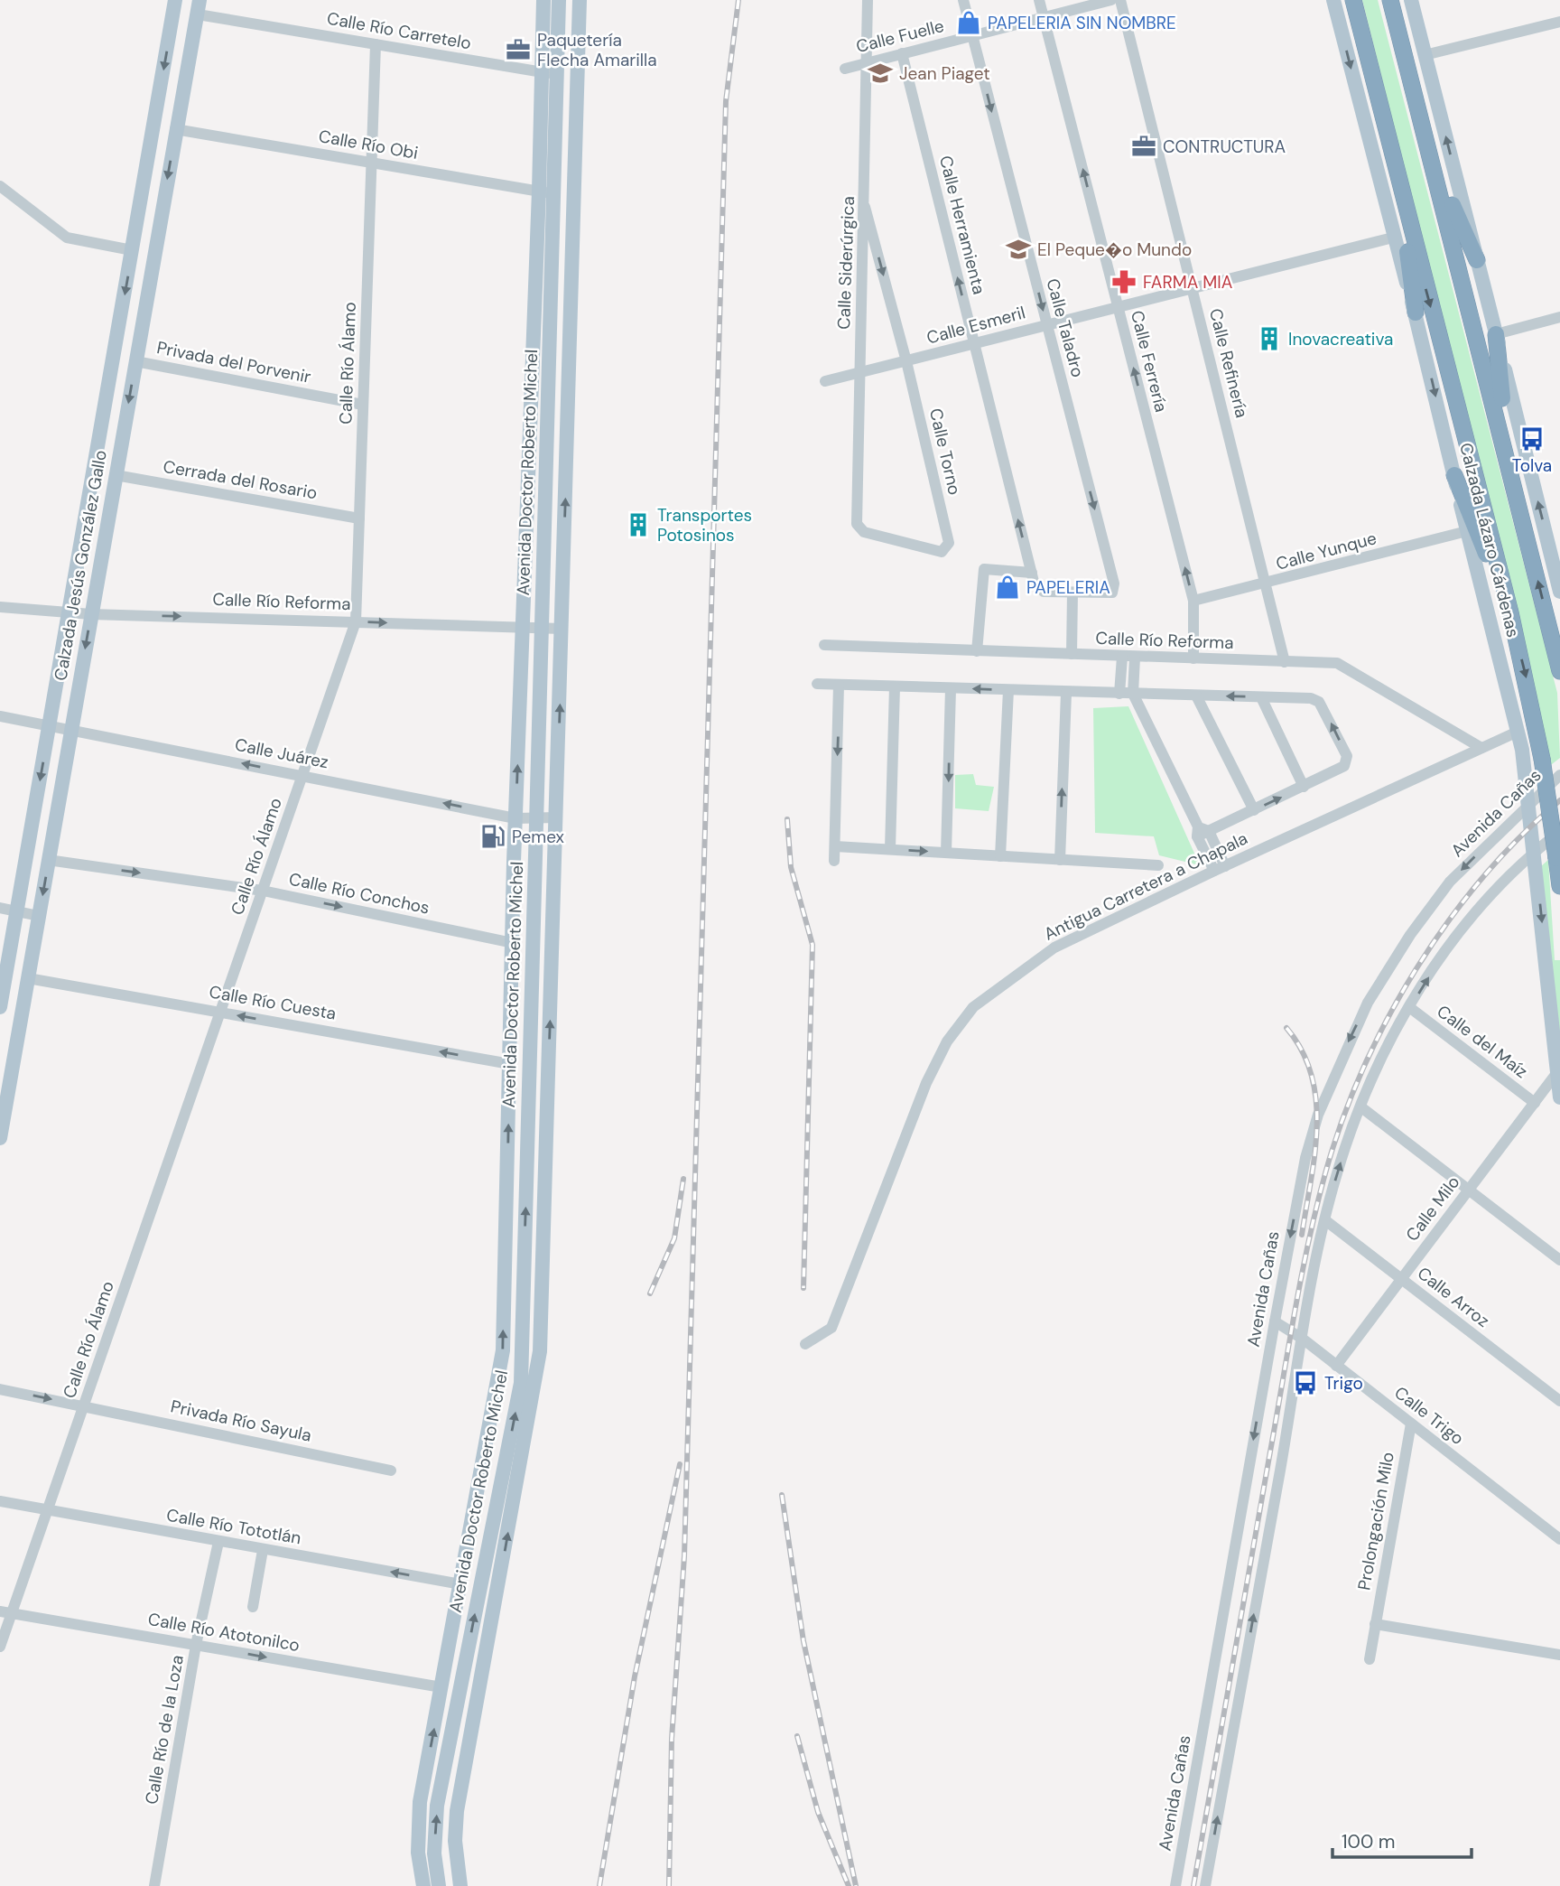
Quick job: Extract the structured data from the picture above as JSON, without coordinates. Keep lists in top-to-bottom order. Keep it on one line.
{"streets":{"highway":["Calzada Lázaro Cárdenas"],"main road":["Avenida Doctor Roberto Michel","Calzada Jesús González Gallo"],"street":["Calle Río Carretelo","Calle Fuelle","Calle Río Obi","Calle Herramienta","Calle Siderúrgica","Calle Esmeril","Calle Taladro","Calle Ferrería","Privada del Porvenir","Calle Río Álamo","Calle Refinería","Calle Torno","Cerrada del Rosario","Calle Yunque","Calle Río Reforma","Calle Juárez","Avenida Cañas","Antigua Carretera a Chapala","Calle Río Conchos","Calle Río Cuesta","Calle del Maíz","Calle Milo","Calle Arroz","Calle Trigo","Privada Río Sayula","Prolongación Milo","Calle Río Tototlán","Calle Río Atotonilco","Calle Río de la Loza"]},"crossings":[["Calle Río Carretelo","Calle Río Álamo"],["Calle Río Carretelo","Avenida Doctor Roberto Michel"],["Calle Río Carretelo","Calzada Jesús González Gallo"],["Calle Fuelle","Calle Herramienta"],["Calle Fuelle","Calle Siderúrgica"],["Calle Fuelle","Calle Taladro"],["Calle Fuelle","Calle Ferrería"],["Calle Río Obi","Calle Río Álamo"],["Calle Río Obi","Avenida Doctor Roberto Michel"],["Calle Río Obi","Calzada Jesús González Gallo"],["Calle Herramienta","Calle Esmeril"],["Calle Herramienta","Calle Taladro"],["Calle Siderúrgica","Calle Esmeril"],["Calle Siderúrgica","Calle Torno"],["Calle Esmeril","Calle Taladro"],["Calle Esmeril","Calle Ferrería"],["Calle Esmeril","Calle Refinería"],["Calle Esmeril","Calle Torno"],["Calle Esmeril","Calzada Lázaro Cárdenas"],["Calle Ferrería","Calle Yunque"],["Calle Ferrería","Calle Río Reforma"],["Privada del Porvenir","Calle Río Álamo"],["Privada del Porvenir","Calzada Jesús González Gallo"],["Calle Río Álamo","Cerrada del Rosario"],["Calle Río Álamo","Calle Río Reforma"],["Calle Río Álamo","Calle Juárez"],["Calle Río Álamo","Calle Río Conchos"],["Calle Río Álamo","Calle Río Cuesta"],["Calle Río Álamo","Privada Río Sayula"],["Calle Río Álamo","Calle Río Tototlán"],["Calle Río Álamo","Calle Río Atotonilco"],["Calle Refinería","Calle Yunque"],["Calle Refinería","Calle Río Reforma"],["Avenida Doctor Roberto Michel","Calle Río Reforma"],["Avenida Doctor Roberto Michel","Calle Juárez"],["Avenida Doctor Roberto Michel","Calle Río Conchos"],["Avenida Doctor Roberto Michel","Calle Río Cuesta"],["Avenida Doctor Roberto Michel","Calle Río Tototlán"],["Avenida Doctor Roberto Michel","Calle Río Atotonilco"],["Cerrada del Rosario","Calzada Jesús González Gallo"],["Calzada Lázaro Cárdenas","Calle Yunque"],["Calzada Lázaro Cárdenas","Avenida Cañas"],["Calzada Lázaro Cárdenas","Antigua Carretera a Chapala"],["Calzada Lázaro Cárdenas","Calle Milo"],["Calzada Jesús González Gallo","Calle Río Reforma"],["Calzada Jesús González Gallo","Calle Juárez"],["Calzada Jesús González Gallo","Calle Río Conchos"],["Calzada Jesús González Gallo","Calle Río Cuesta"],["Calle Río Reforma","Antigua Carretera a Chapala"],["Avenida Cañas","Calle Trigo"],["Calle del Maíz","Calle Milo"],["Calle Milo","Calle Arroz"],["Calle Milo","Calle Trigo"],["Calle Trigo","Prolongación Milo"],["Calle Río Tototlán","Calle Río de la Loza"],["Calle Río Atotonilco","Calle Río de la Loza"]],"one_way":["Calle Herramienta","Calle Taladro","Calle Ferrería","Calle Torno","Calle Juárez","Calle Río Conchos","Calle Río Cuesta","Calle Río Tototlán","Calle Río Atotonilco"],"places":{"shop":["PAPELERIA SIN NOMBRE","PAPELERIA"],"office":["Paquetería Flecha Amarilla","CONTRUCTURA"],"school or university":["Jean Piaget","El Peque�o Mundo"],"pharmacy":["FARMA MIA"],"building":["Inovacreativa","Transportes Potosinos"],"bus stop":["Tolva","Trigo"],"fuel station":["Pemex"]},"scale_bar":"100 m"}
